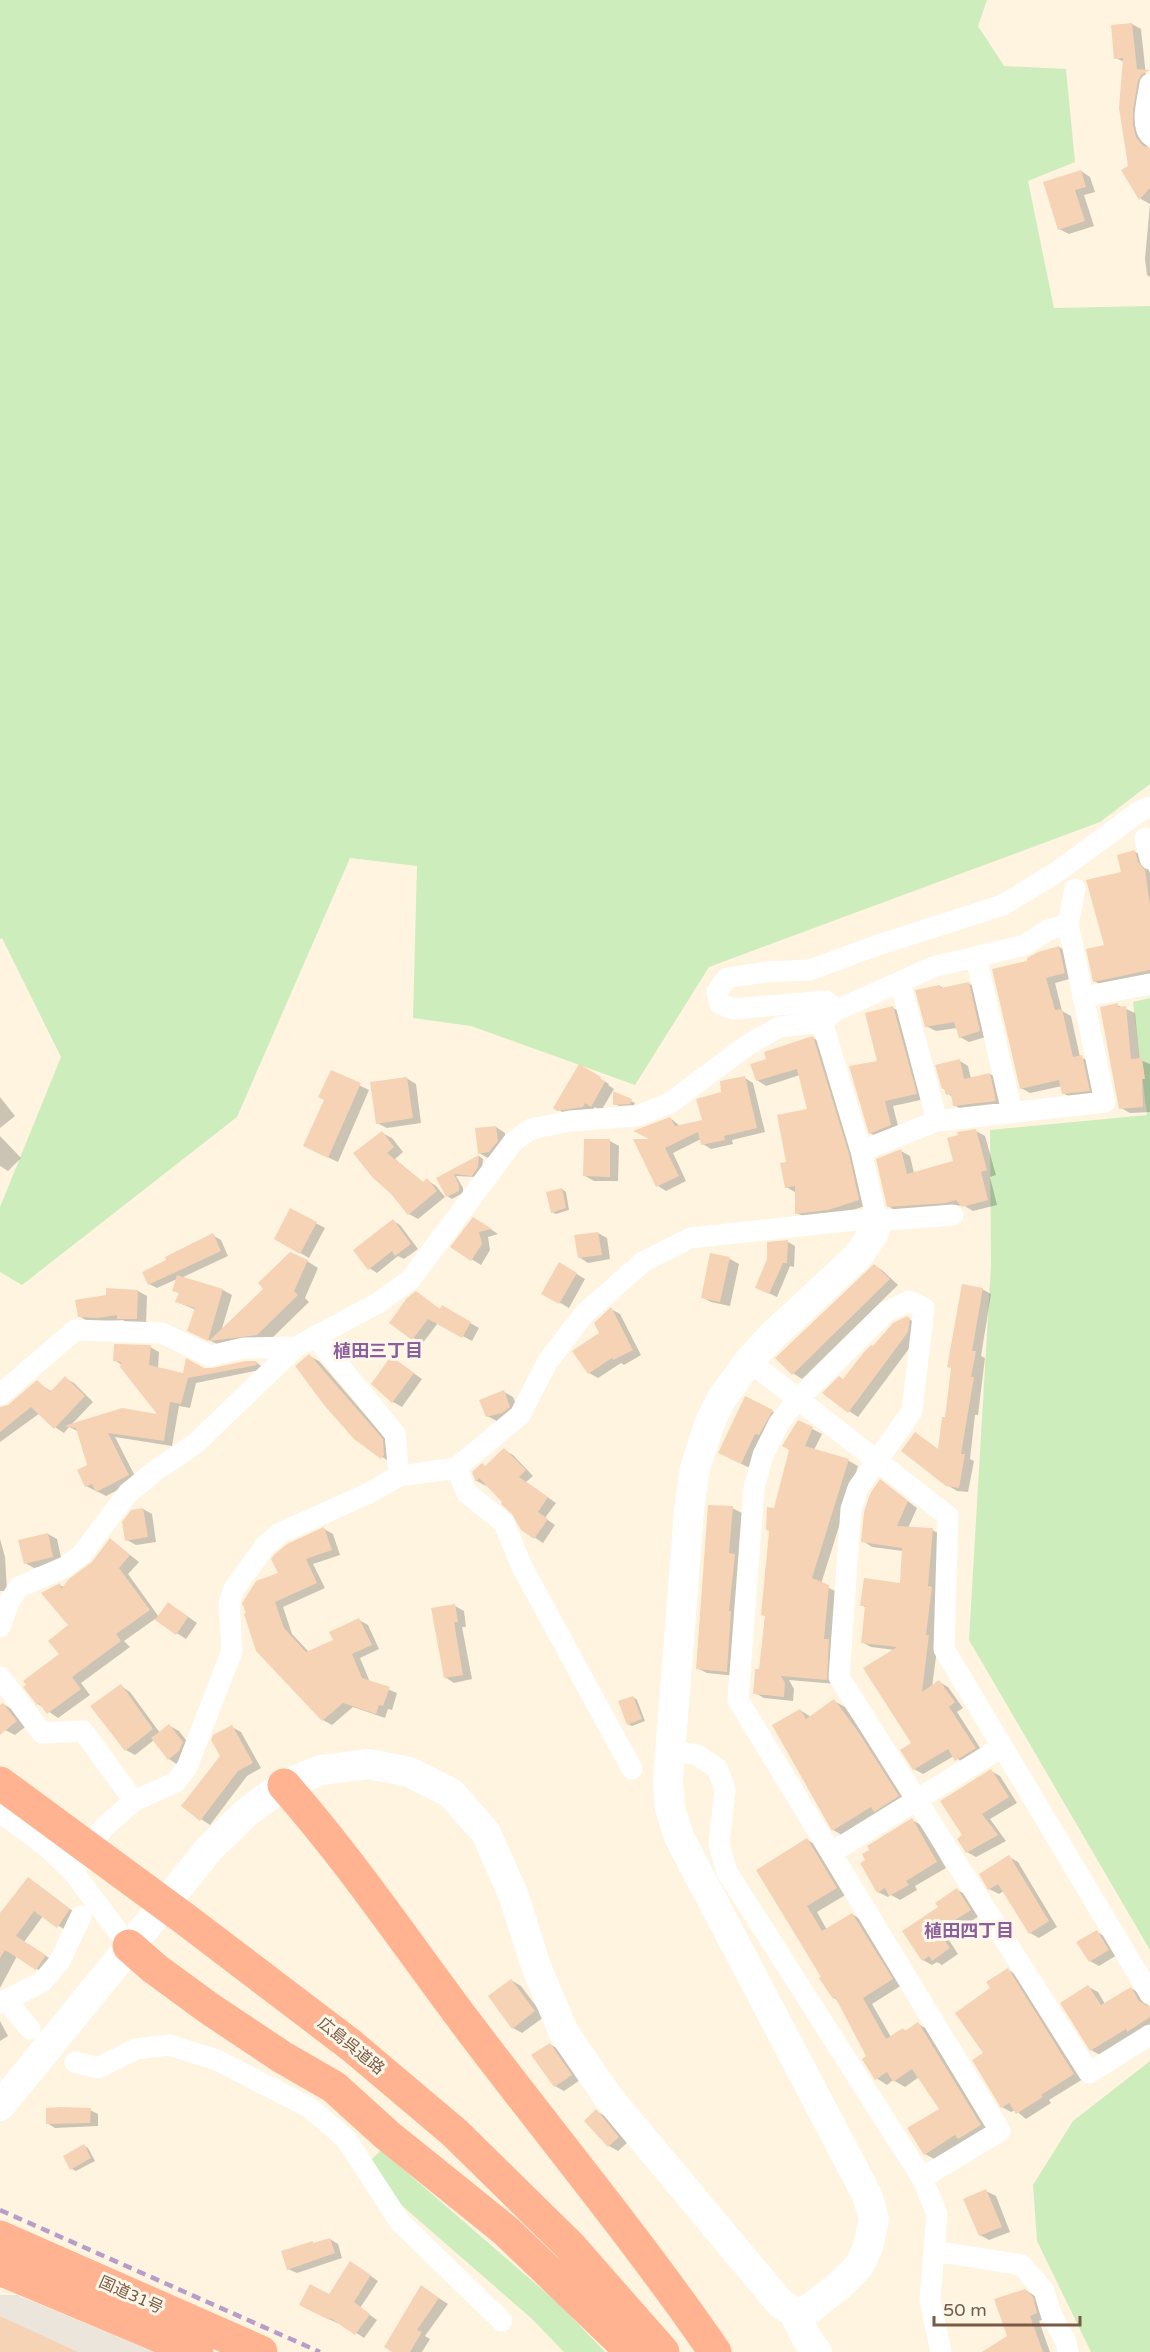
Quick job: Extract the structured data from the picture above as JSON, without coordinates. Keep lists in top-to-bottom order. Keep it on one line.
{"streets":{"highway":["広島呉道路","国道31号"]},"districts":["植田三丁目","植田四丁目"],"scale_bar":"50 m"}
